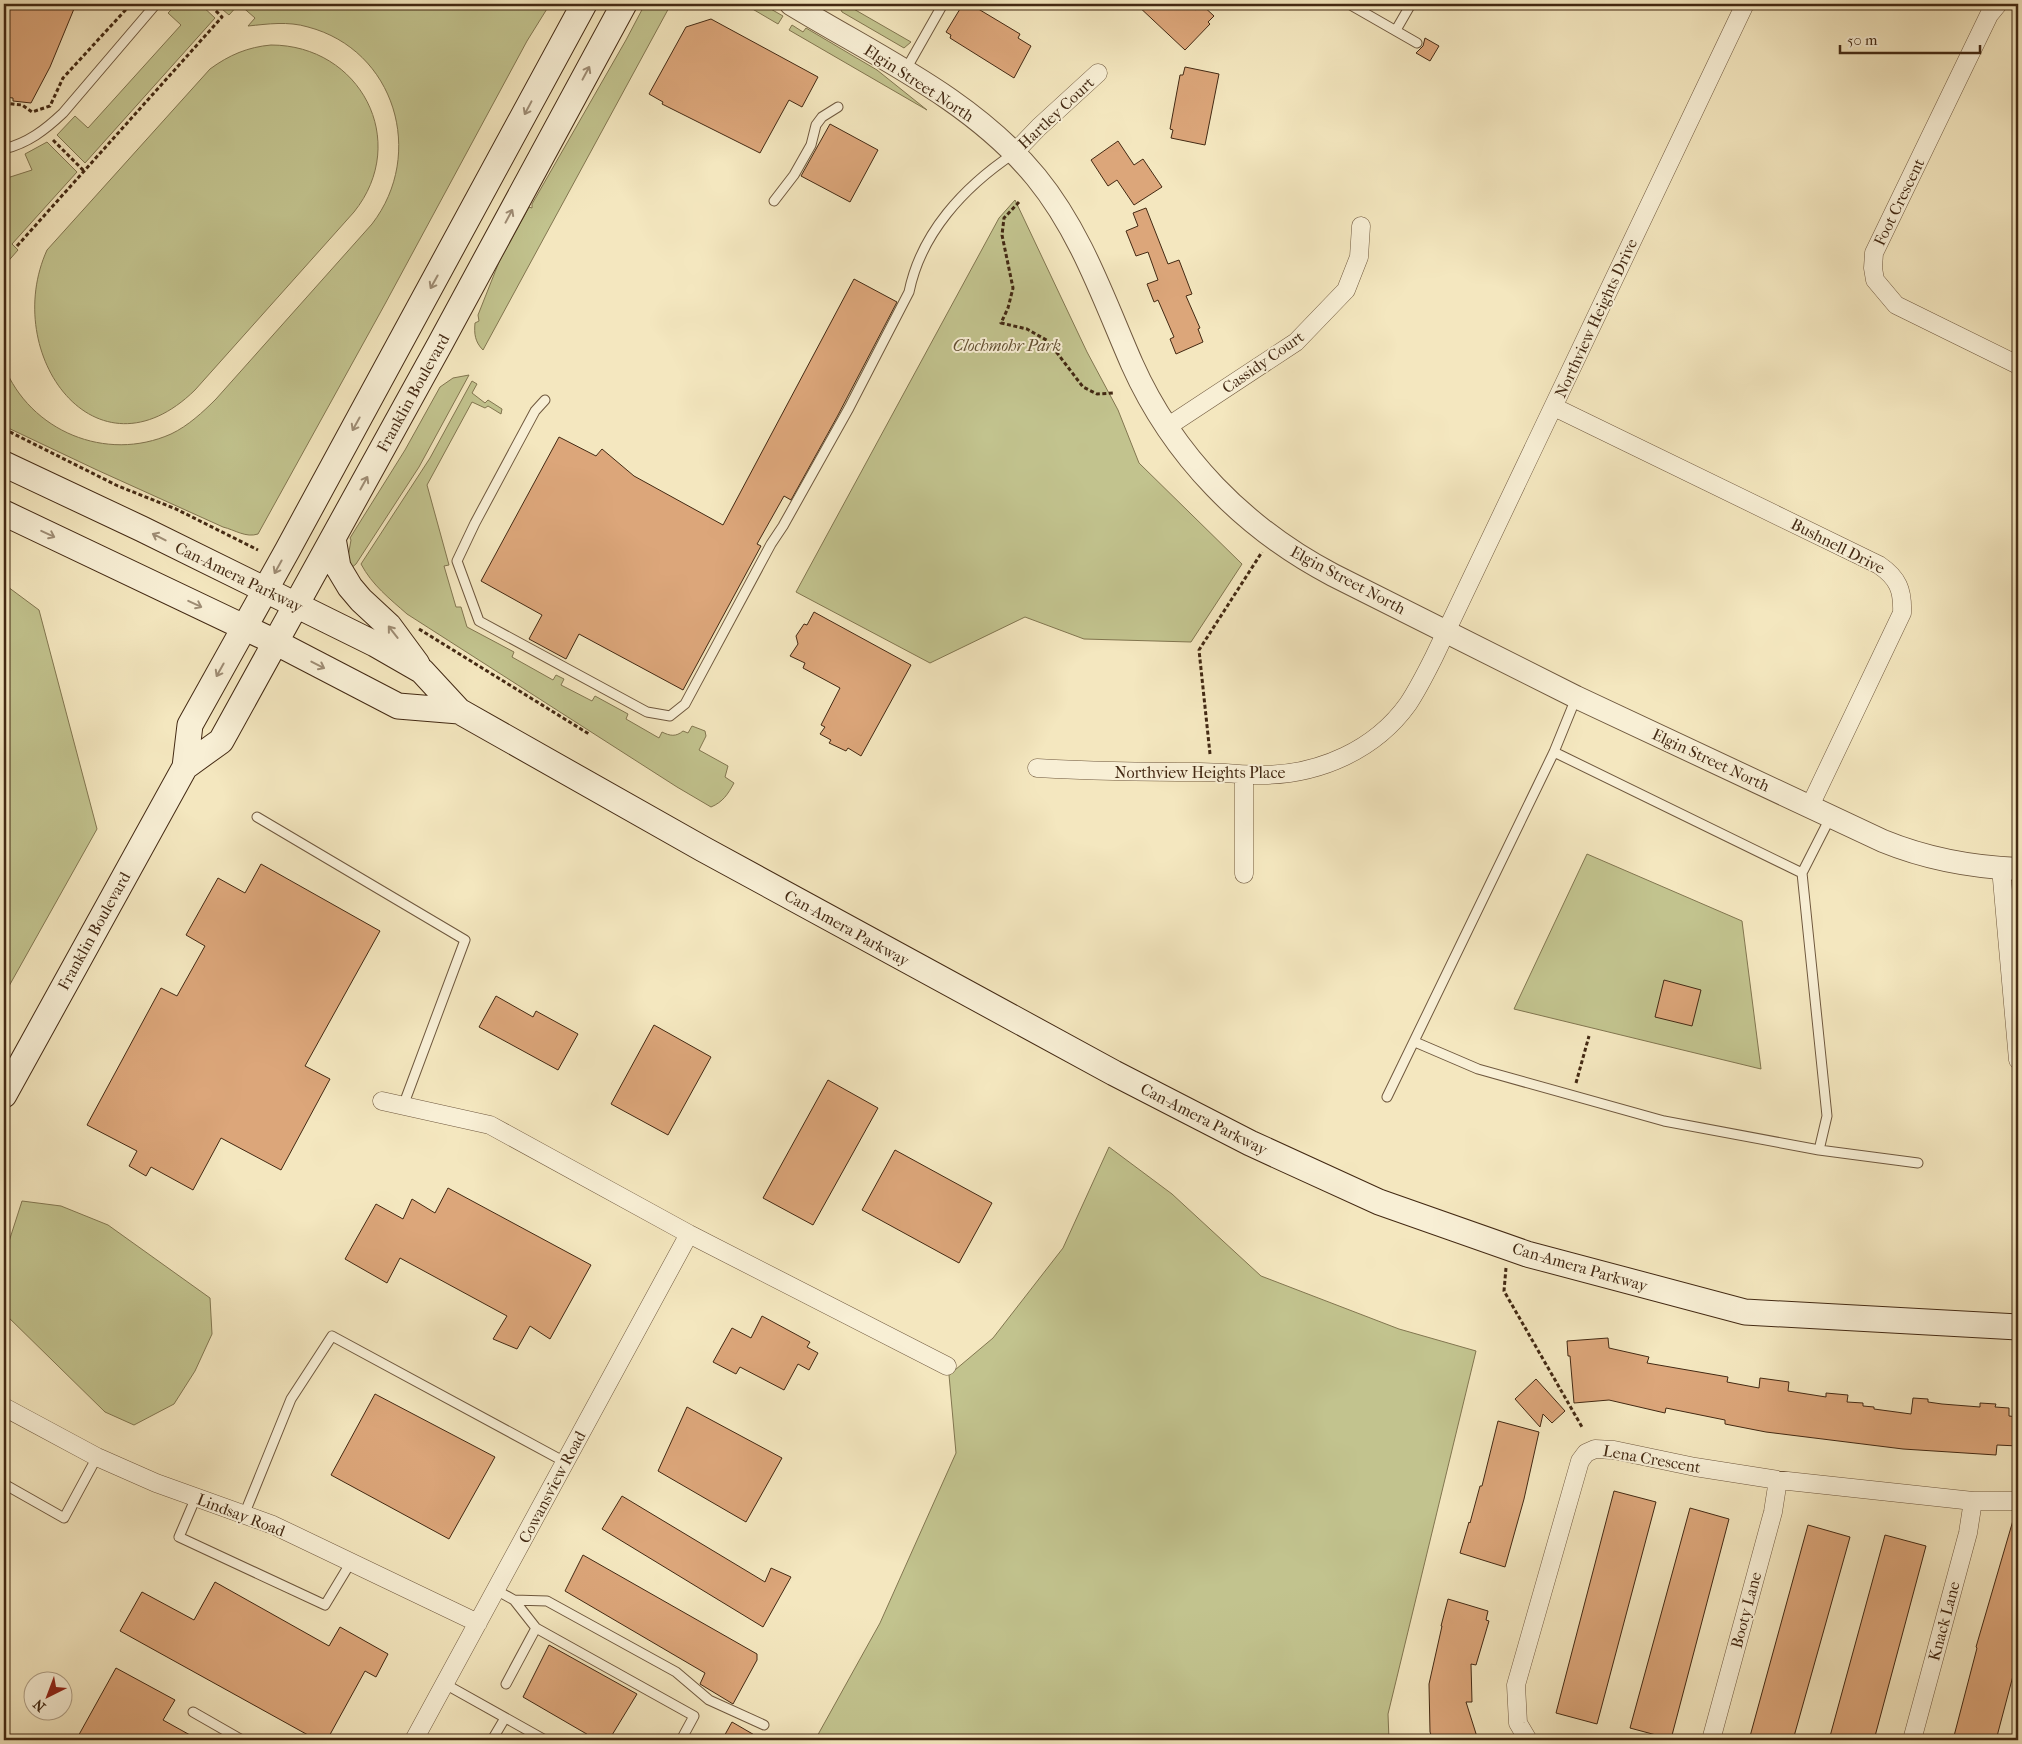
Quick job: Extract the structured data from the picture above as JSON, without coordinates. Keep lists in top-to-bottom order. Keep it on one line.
{"streets":{"main road":["Franklin Boulevard","Can-Amera Parkway"],"street":["Elgin Street North","Hartley Court","Foot Crescent","Northview Heights Drive","Cassidy Court","Bushnell Drive","Northview Heights Place","Lena Crescent","Cowansview Road","Lindsay Road","Booty Lane","Knack Lane"]},"crossings":[["Elgin Street North","Hartley Court"],["Elgin Street North","Northview Heights Drive"],["Elgin Street North","Cassidy Court"],["Elgin Street North","Bushnell Drive"],["Elgin Street North","Northview Heights Place"],["Northview Heights Drive","Bushnell Drive"],["Northview Heights Drive","Northview Heights Place"],["Franklin Boulevard","Can-Amera Parkway"],["Lena Crescent","Booty Lane"],["Lena Crescent","Knack Lane"],["Cowansview Road","Lindsay Road"]],"parks":["Clochmohr Park"],"scale_bar":"50 m","north":"bottom left"}
